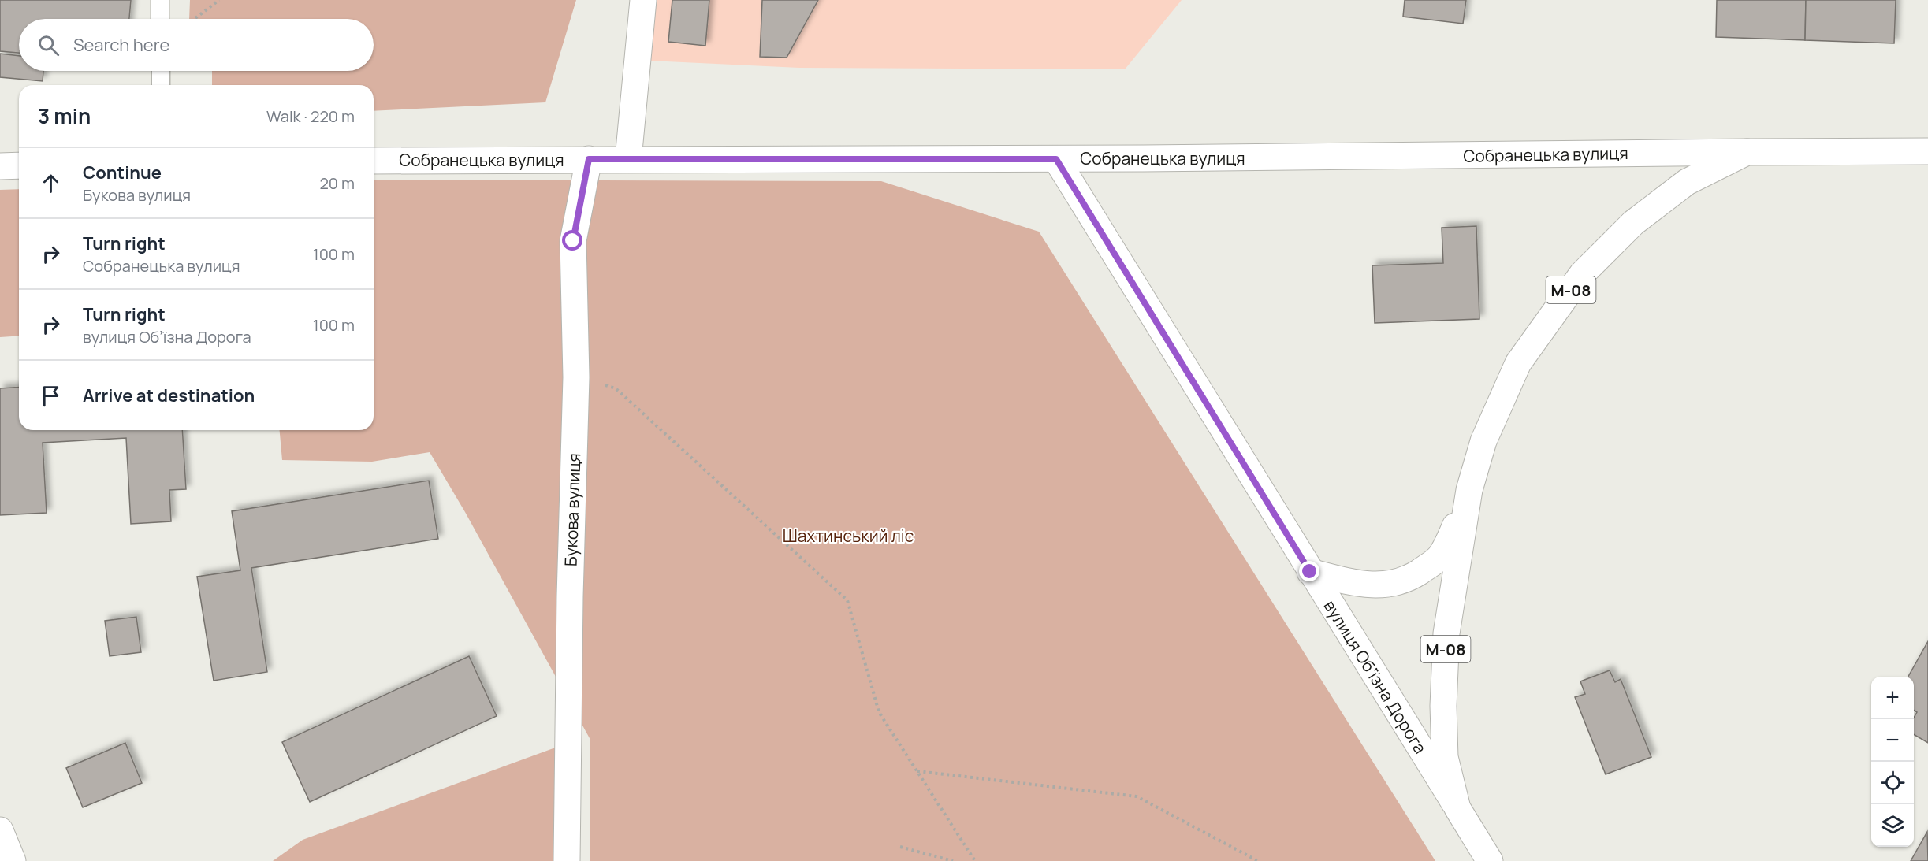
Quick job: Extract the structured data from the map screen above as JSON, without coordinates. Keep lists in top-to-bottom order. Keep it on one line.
{"streets":{"main road":["Собранецька вулиця","М-08","Букова вулиця","вулиця Обʼїзна Дорога"]},"crossings":[["Собранецька вулиця","Букова вулиця"],["Собранецька вулиця","вулиця Обʼїзна Дорога"]],"parks":["Шахтинський ліс"],"page":{"search":"Search here","heading":["3 min","Walk · 220 m"],"list":[["Continue","Букова вулиця","20 m"],["Turn right","Собранецька вулиця","100 m"],["Turn right","вулиця Обʼїзна Дорога","100 m"],"Arrive at destination"],"map_buttons":["+","−"]}}
